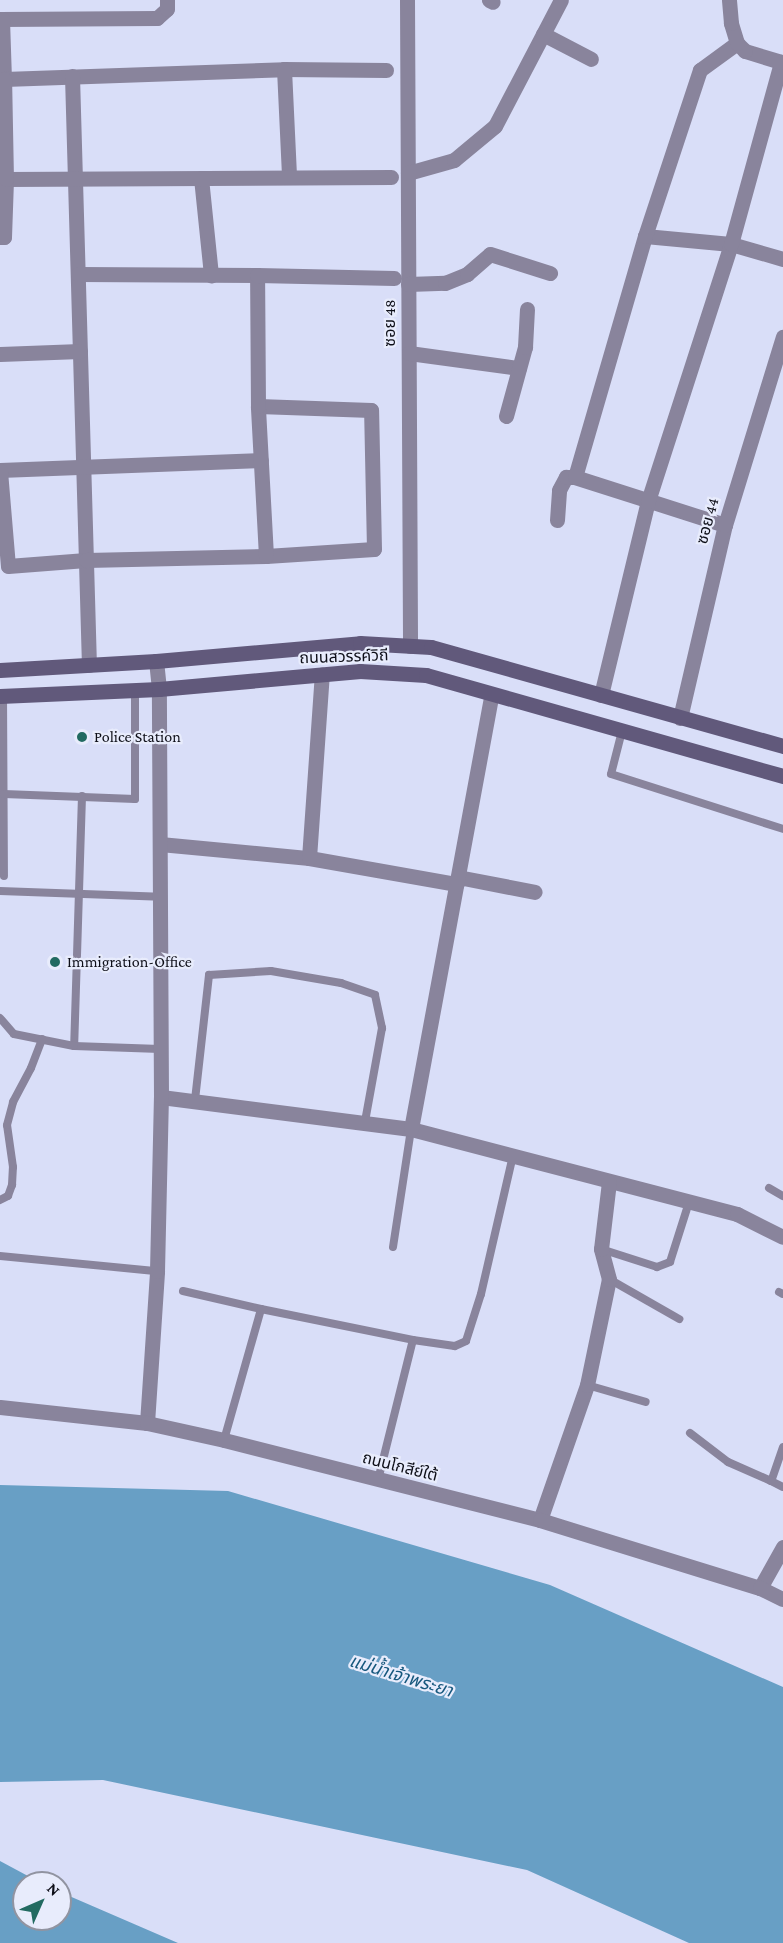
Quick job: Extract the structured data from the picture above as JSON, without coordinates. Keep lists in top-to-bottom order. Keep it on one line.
{"streets":{"main road":["ถนนสวรรค์วิถี"],"street":["ซอย 48","ซอย 44","ถนนโกสีย์ใต้"]},"crossings":[["ซอย 48","ถนนสวรรค์วิถี"],["ซอย 44","ถนนสวรรค์วิถี"]],"water":["แม่น้ำเจ้าพระยา"],"places":["Police Station","Immigration-Office"],"north":"top right"}
